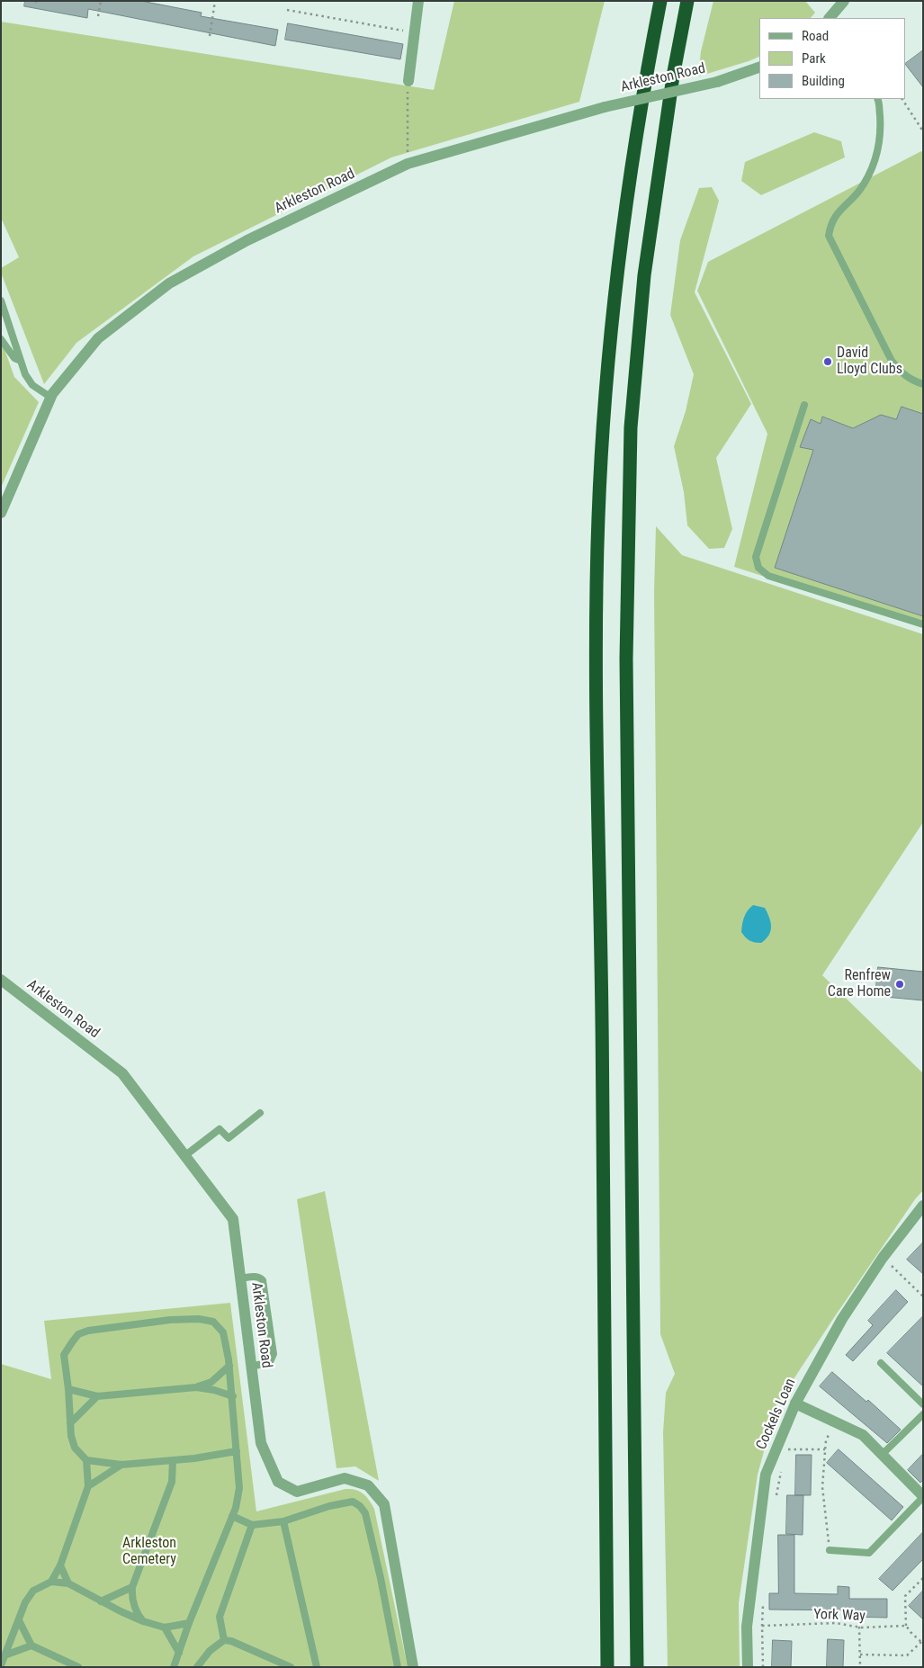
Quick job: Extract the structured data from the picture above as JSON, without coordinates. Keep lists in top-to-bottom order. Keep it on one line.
{"streets":{"street":["Arkleston Road","Cockels Loan"],"path":["York Way"]},"parks":["Arkleston Cemetery"],"places":["David Lloyd Clubs","Renfrew Care Home"],"legend":["Road","Park","Building"]}
